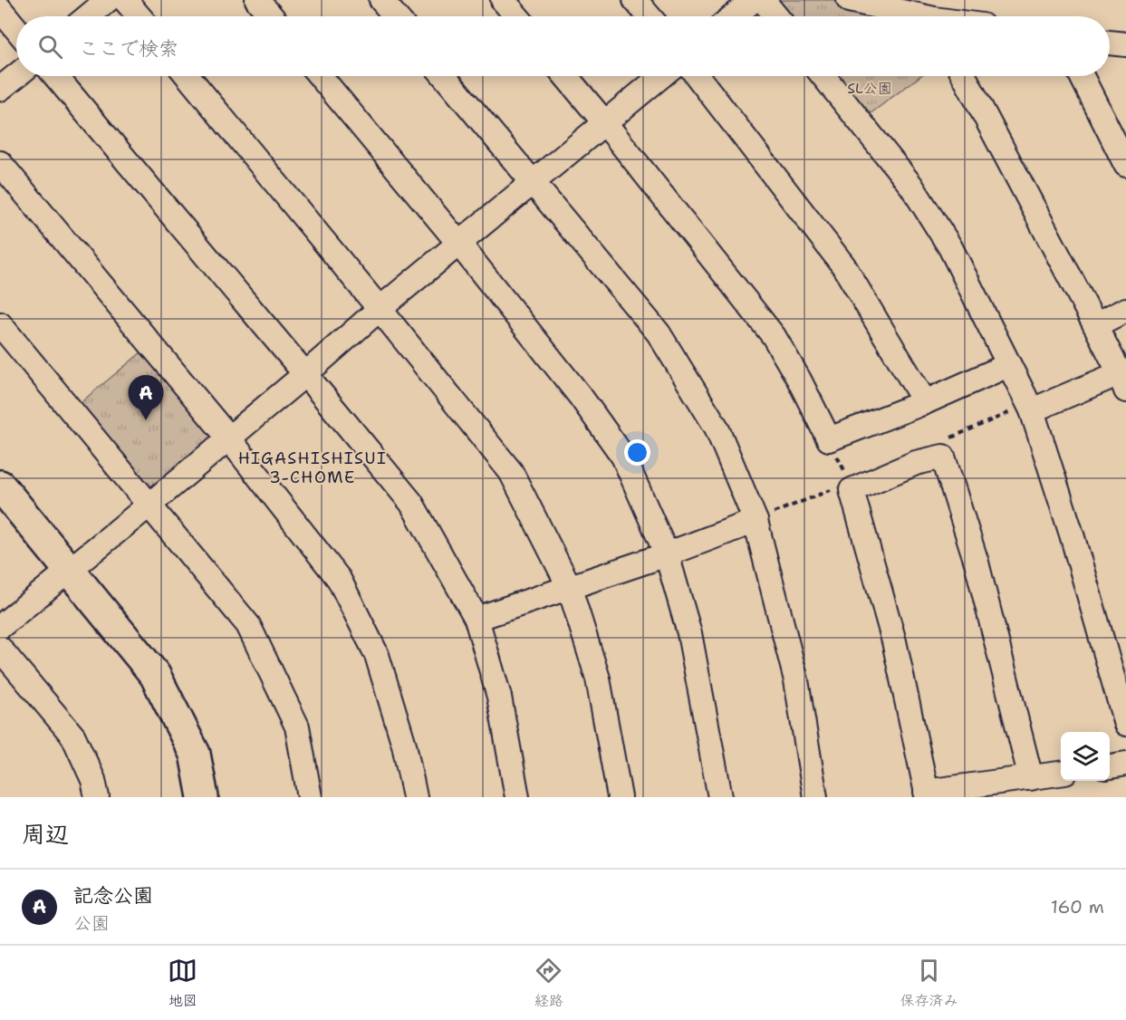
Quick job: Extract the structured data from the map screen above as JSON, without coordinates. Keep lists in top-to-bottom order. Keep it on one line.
{"districts":["HIGASHISHISUI 3-CHOME"],"parks":["SL公園"],"page":{"search":"ここで検索","pins":"A","heading":"周辺","list":[{"mark":"A","name":"記念公園","note":"公園","value":"160 m"}],"nav":["地図","経路","保存済み"]}}
